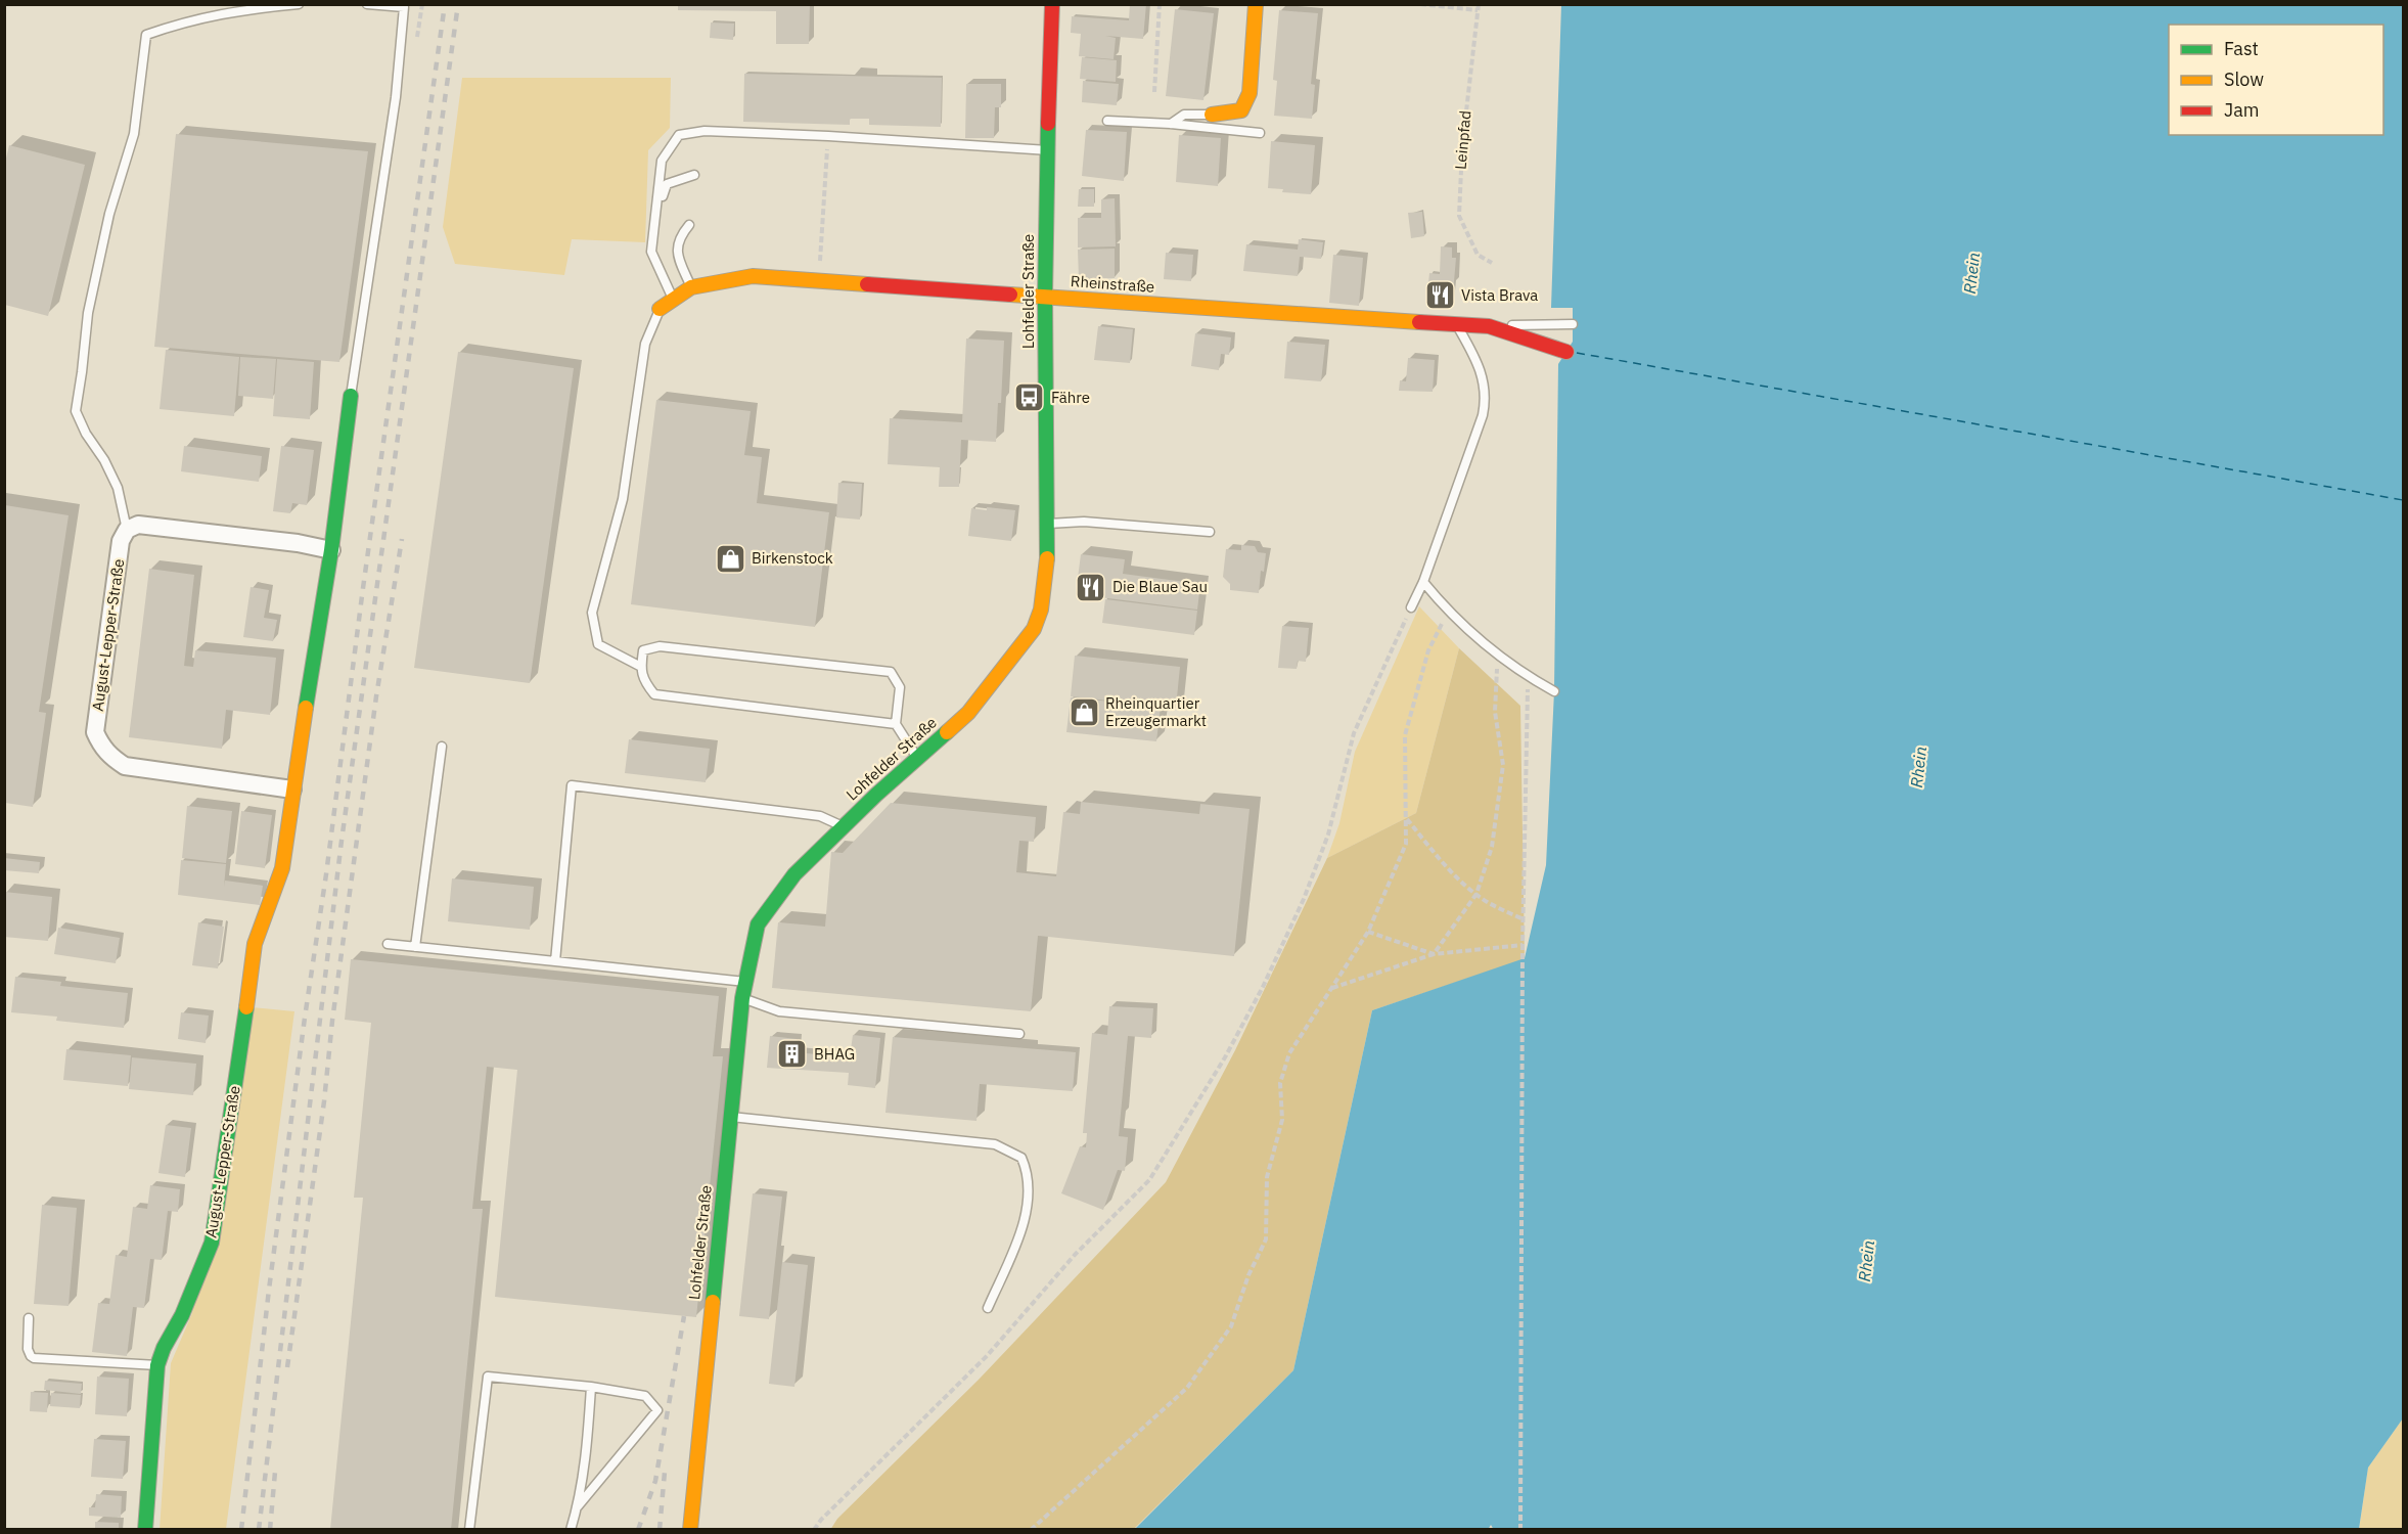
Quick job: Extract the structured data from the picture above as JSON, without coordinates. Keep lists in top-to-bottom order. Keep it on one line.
{"streets":{"street":["Rheinstraße","Lohfelder Straße","August-Lepper-Straße"],"path":["Leinpfad"]},"crossings":[["Rheinstraße","Lohfelder Straße"]],"water":["Rhein"],"places":{"restaurant":["Vista Brava","Die Blaue Sau"],"bus stop":["Fähre"],"shop":["Birkenstock","Rheinquartier Erzeugermarkt"],"building":["BHAG"]},"legend":["Fast","Slow","Jam"]}
